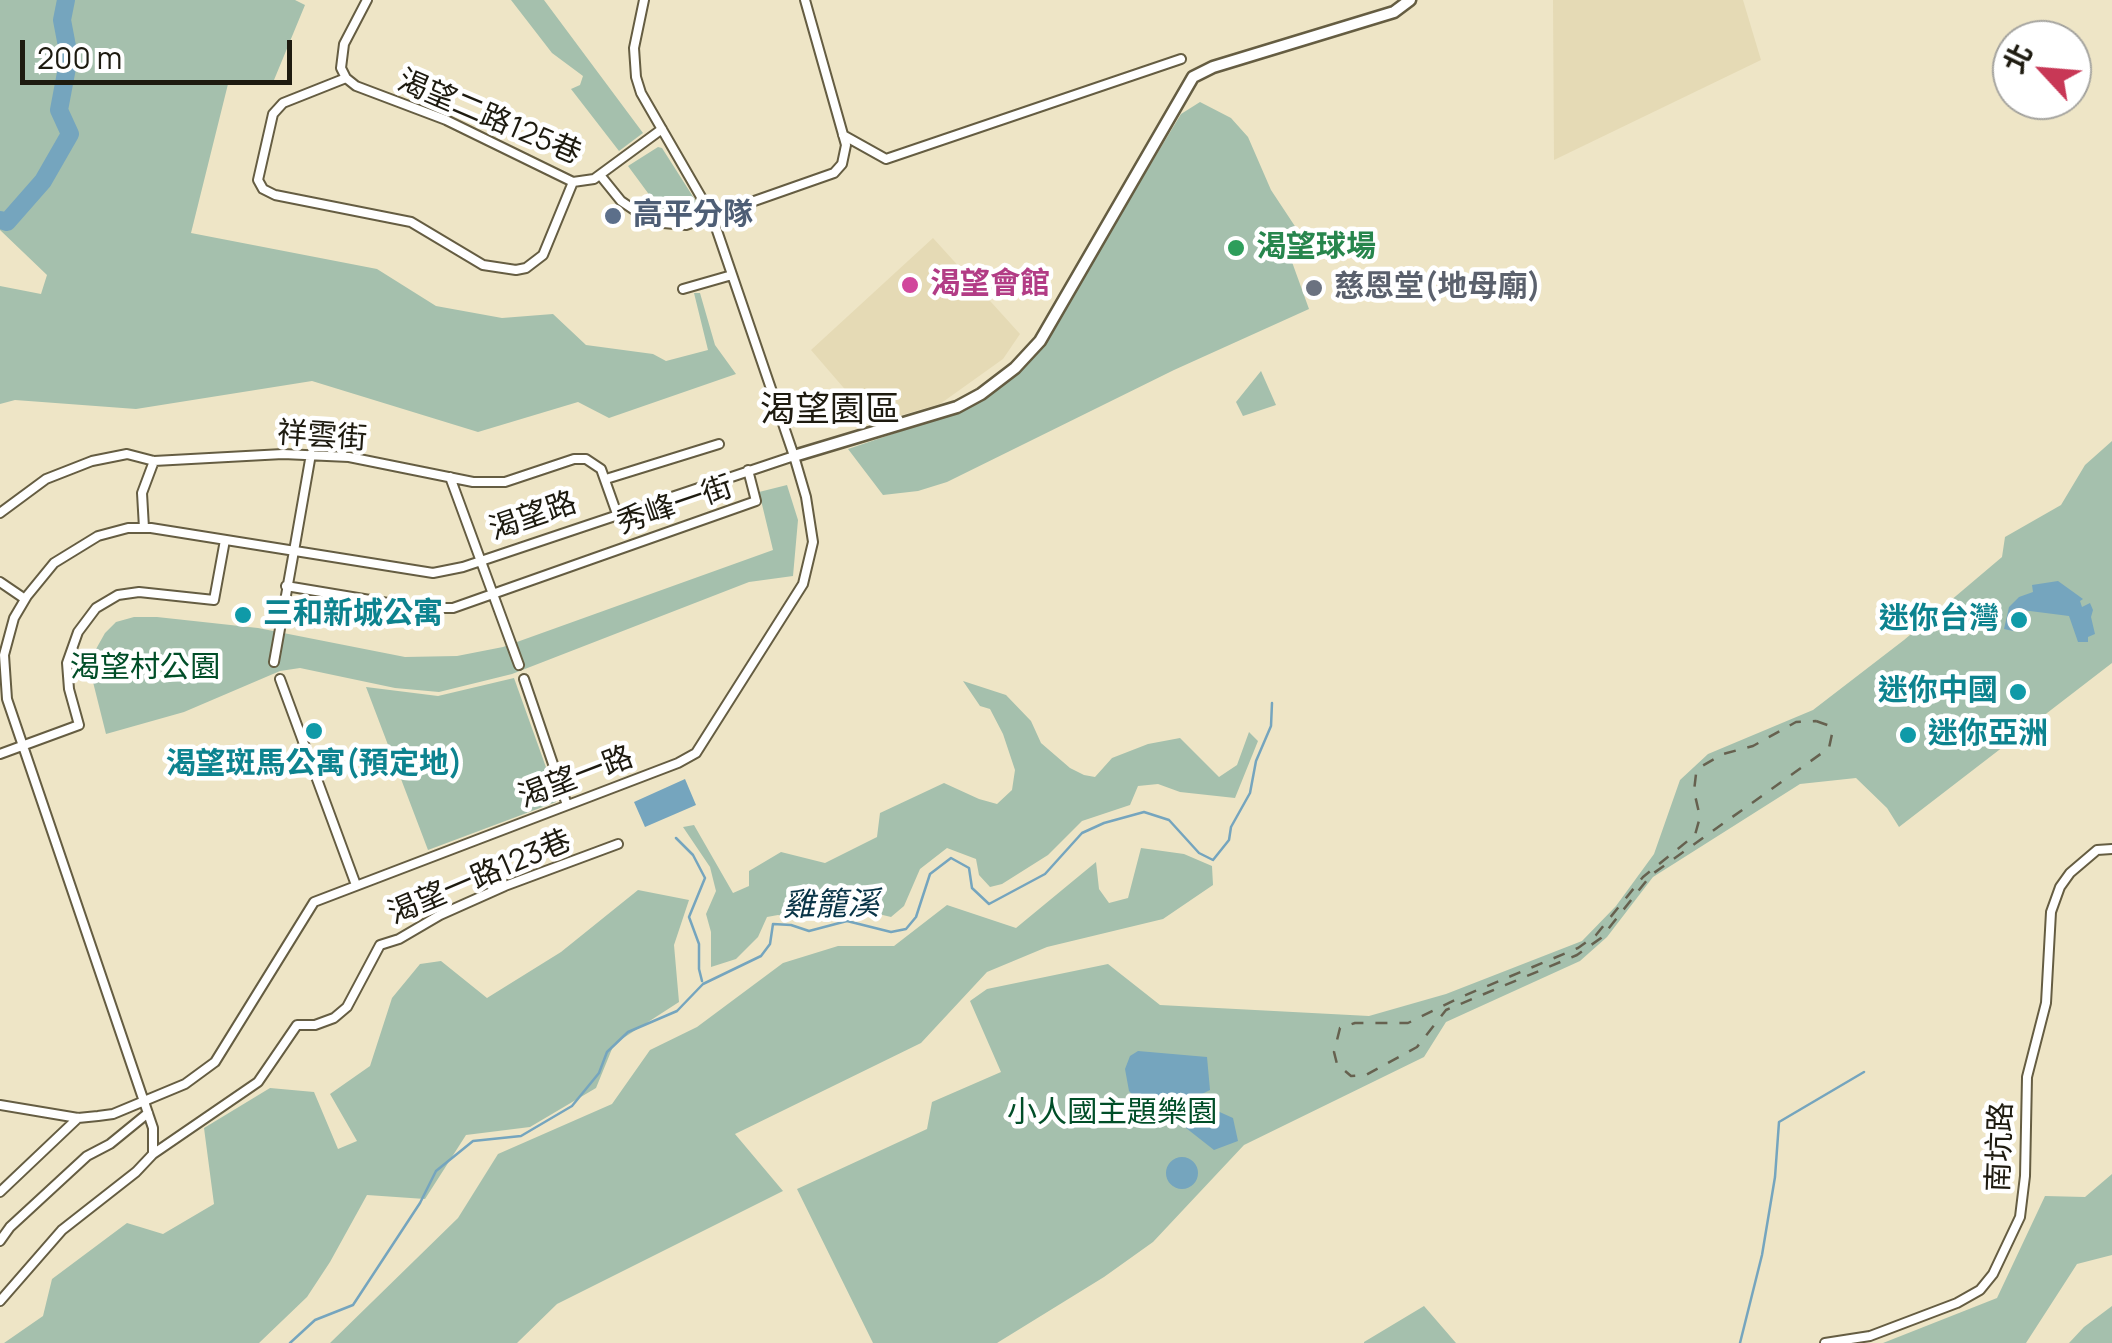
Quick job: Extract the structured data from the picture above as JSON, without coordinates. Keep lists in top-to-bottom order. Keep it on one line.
{"streets":{"street":["渴望二路125巷","祥雲街","秀峰一街","渴望路","渴望一路","渴望一路123巷","南坑路"]},"crossings":[["渴望二路125巷","渴望一路"],["秀峰一街","渴望路"],["渴望路","渴望一路"],["渴望路","渴望一路123巷"]],"districts":["渴望園區"],"water":["雞籠溪"],"parks":["渴望村公園","小人國主題樂園"],"places":["高平分隊","渴望球場","渴望會館","慈恩堂(地母廟)","三和新城公寓","迷你台灣","迷你中國","渴望斑馬公寓(預定地)","迷你亞洲"],"scale_bar":"200 m","north":"top left"}
